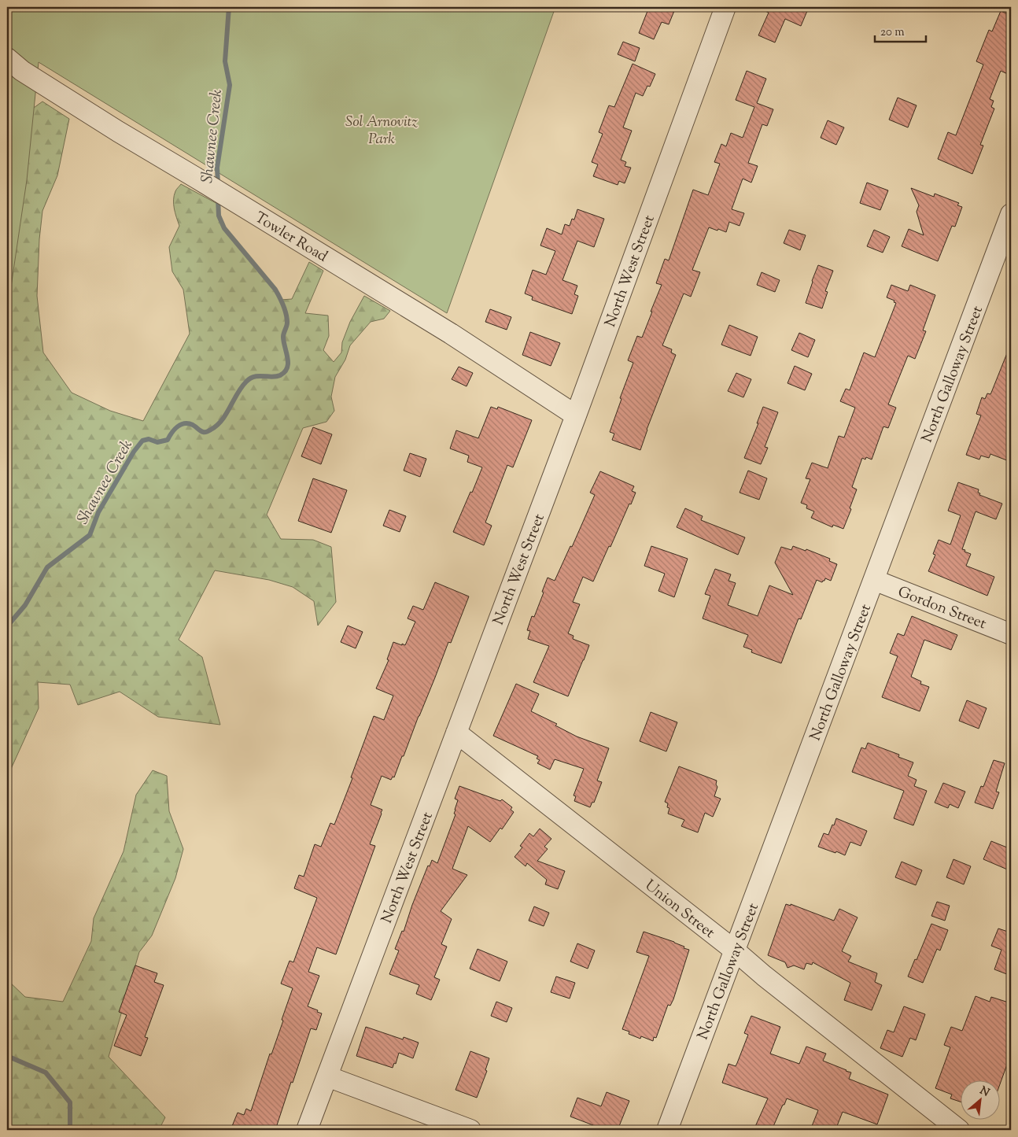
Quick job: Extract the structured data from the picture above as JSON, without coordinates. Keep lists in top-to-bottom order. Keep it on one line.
{"streets":{"street":["Towler Road","North West Street","North Galloway Street","Gordon Street","Union Street"]},"crossings":[["Towler Road","North West Street"],["North West Street","Union Street"],["North Galloway Street","Gordon Street"],["North Galloway Street","Union Street"]],"water":["Shawnee Creek"],"parks":["Sol Arnovitz Park"],"scale_bar":"20 m","north":"top right"}
